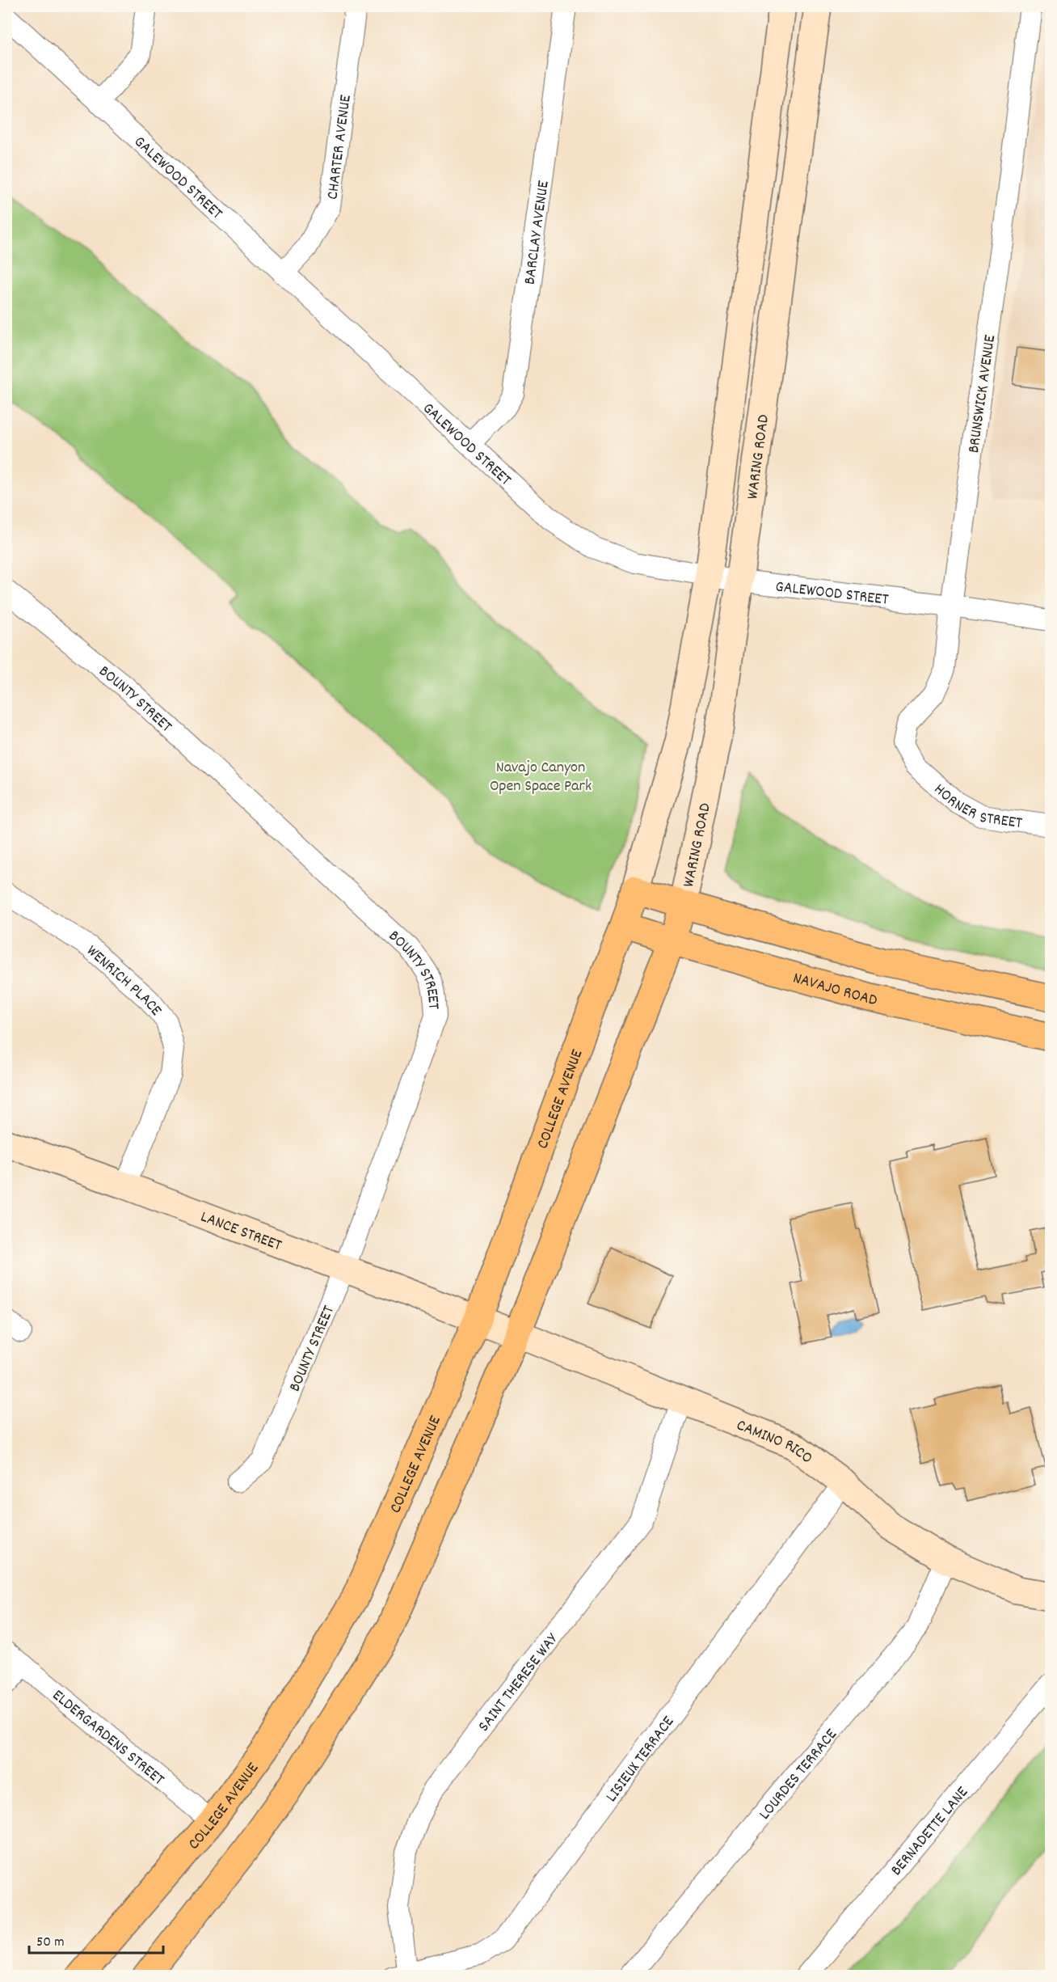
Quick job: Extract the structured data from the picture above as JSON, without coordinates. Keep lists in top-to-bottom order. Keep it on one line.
{"streets":{"main road":["WARING ROAD","NAVAJO ROAD","COLLEGE AVENUE","LANCE STREET","CAMINO RICO"],"street":["CHARTER AVENUE","GALEWOOD STREET","BARCLAY AVENUE","BRUNSWICK AVENUE","BOUNTY STREET","HORNER STREET","WENRICH PLACE","SAINT THERESE WAY","ELDERGARDENS STREET","LISIEUX TERRACE","LOURDES TERRACE","BERNADETTE LANE"]},"crossings":[["CHARTER AVENUE","GALEWOOD STREET"],["GALEWOOD STREET","BARCLAY AVENUE"],["GALEWOOD STREET","BRUNSWICK AVENUE"],["GALEWOOD STREET","WARING ROAD"],["BRUNSWICK AVENUE","HORNER STREET"],["WARING ROAD","COLLEGE AVENUE"],["BOUNTY STREET","LANCE STREET"],["WENRICH PLACE","LANCE STREET"],["NAVAJO ROAD","COLLEGE AVENUE"],["COLLEGE AVENUE","LANCE STREET"],["COLLEGE AVENUE","CAMINO RICO"],["COLLEGE AVENUE","ELDERGARDENS STREET"],["LANCE STREET","CAMINO RICO"],["CAMINO RICO","SAINT THERESE WAY"],["CAMINO RICO","LISIEUX TERRACE"],["CAMINO RICO","LOURDES TERRACE"],["SAINT THERESE WAY","LISIEUX TERRACE"]],"parks":["Navajo Canyon Open Space Park"],"scale_bar":"50 m"}
